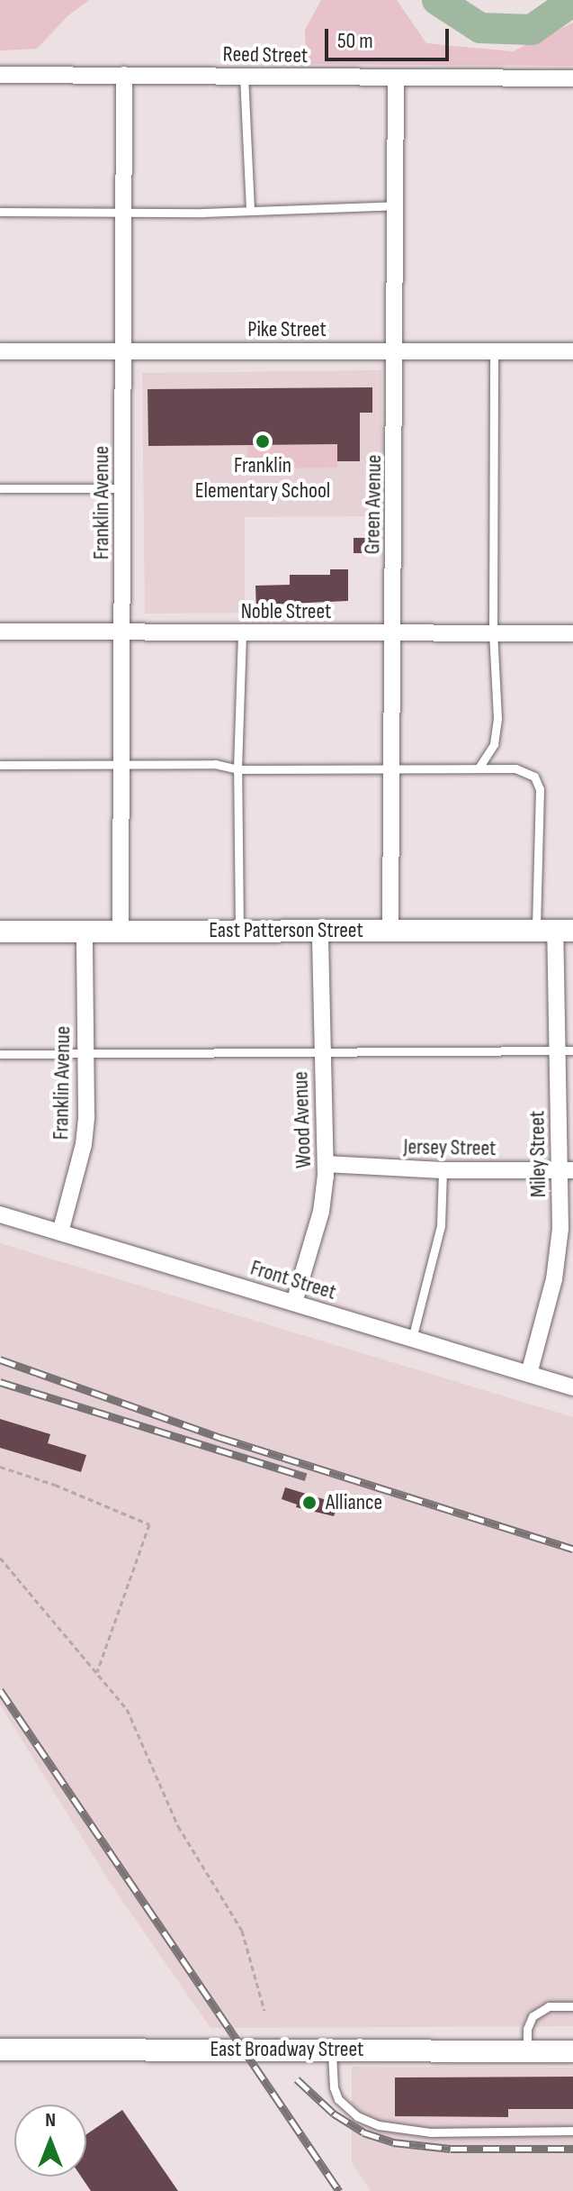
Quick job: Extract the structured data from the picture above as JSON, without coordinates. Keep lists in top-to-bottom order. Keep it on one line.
{"streets":{"street":["Reed Street","Pike Street","Franklin Avenue","Green Avenue","Noble Street","East Patterson Street","Wood Avenue","Jersey Street","Miley Street","Front Street","East Broadway Street"]},"crossings":[["Reed Street","Franklin Avenue"],["Reed Street","Green Avenue"],["Pike Street","Franklin Avenue"],["Pike Street","Green Avenue"],["Franklin Avenue","Noble Street"],["Franklin Avenue","East Patterson Street"],["Franklin Avenue","Front Street"],["Green Avenue","Noble Street"],["Green Avenue","East Patterson Street"],["East Patterson Street","Wood Avenue"],["East Patterson Street","Miley Street"],["Wood Avenue","Jersey Street"],["Wood Avenue","Front Street"],["Jersey Street","Miley Street"],["Miley Street","Front Street"]],"places":["Franklin Elementary School","Alliance"],"scale_bar":"50 m","north":"top"}
